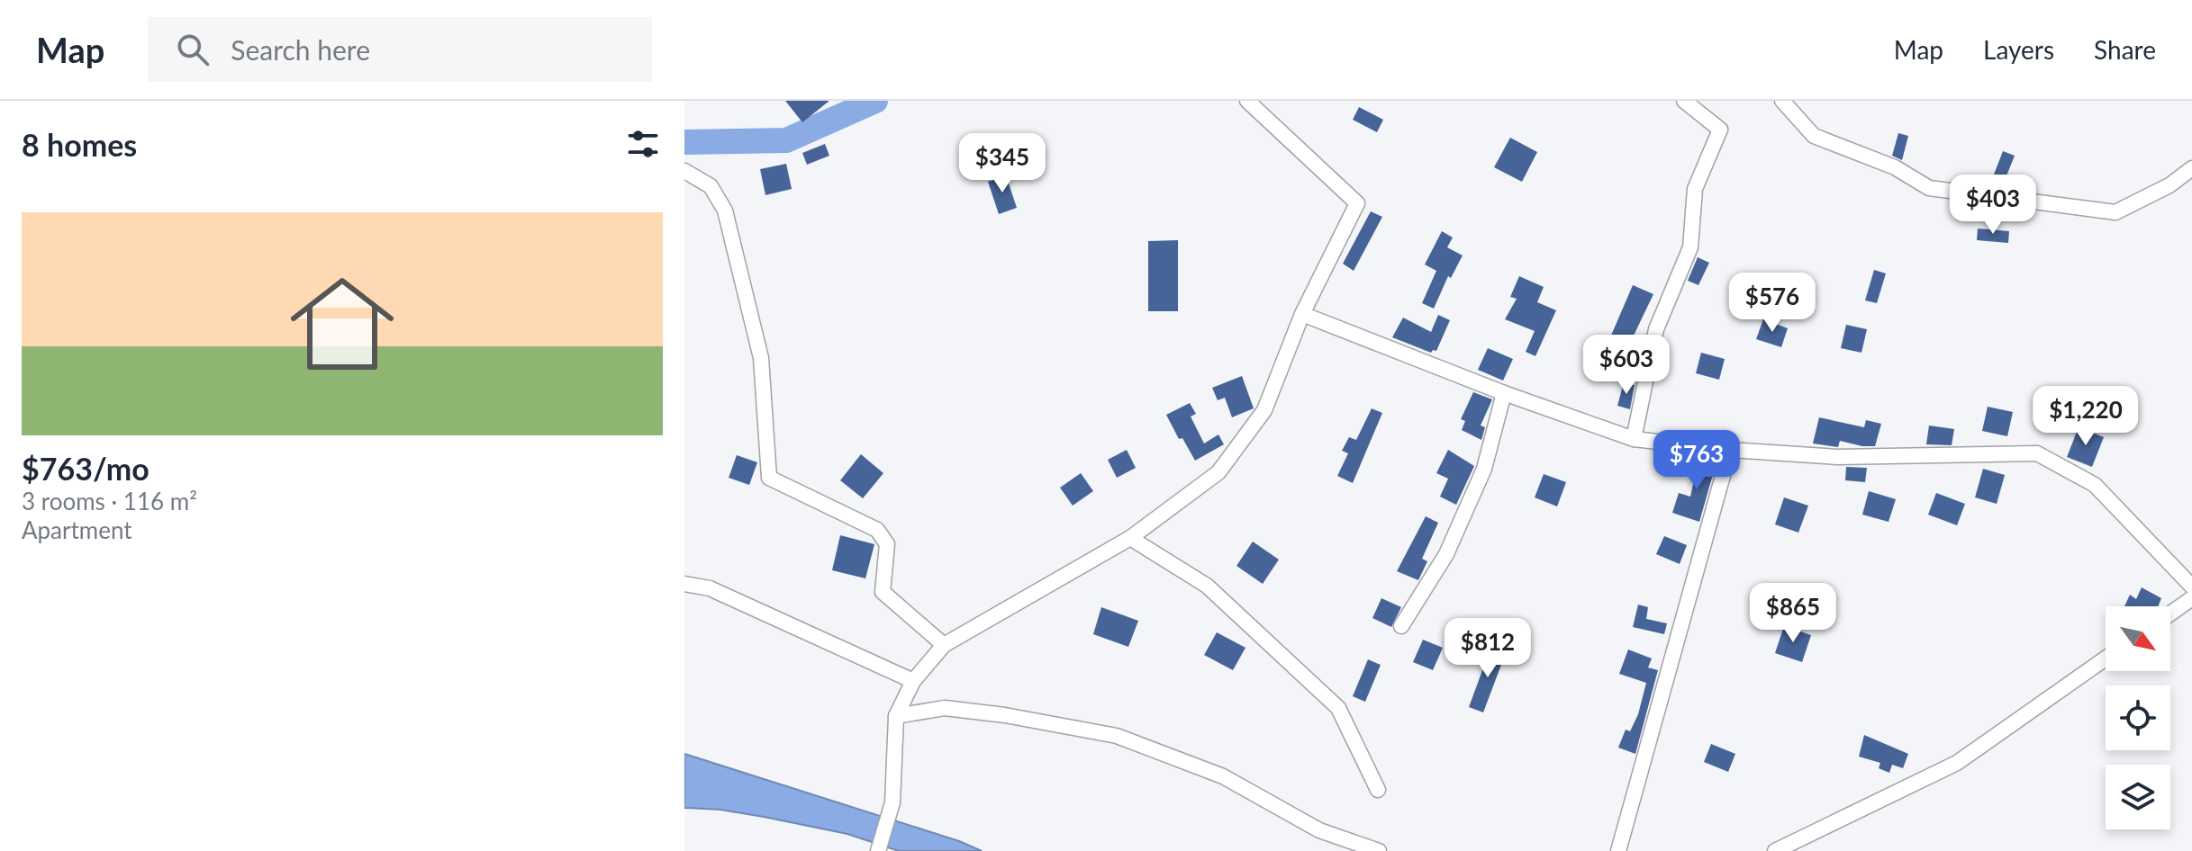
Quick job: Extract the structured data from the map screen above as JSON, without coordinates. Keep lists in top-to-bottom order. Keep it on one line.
{"north":"bottom right","page":{"header":"Map","search":"Search here","nav":["Map","Layers","Share"],"heading":"8 homes","price":["$345","$403","$576","$603","$1,220","$763","$865","$812"],"list":[{"name":"$763/mo","note":"3 rooms · 116 m² · Apartment"}]}}
